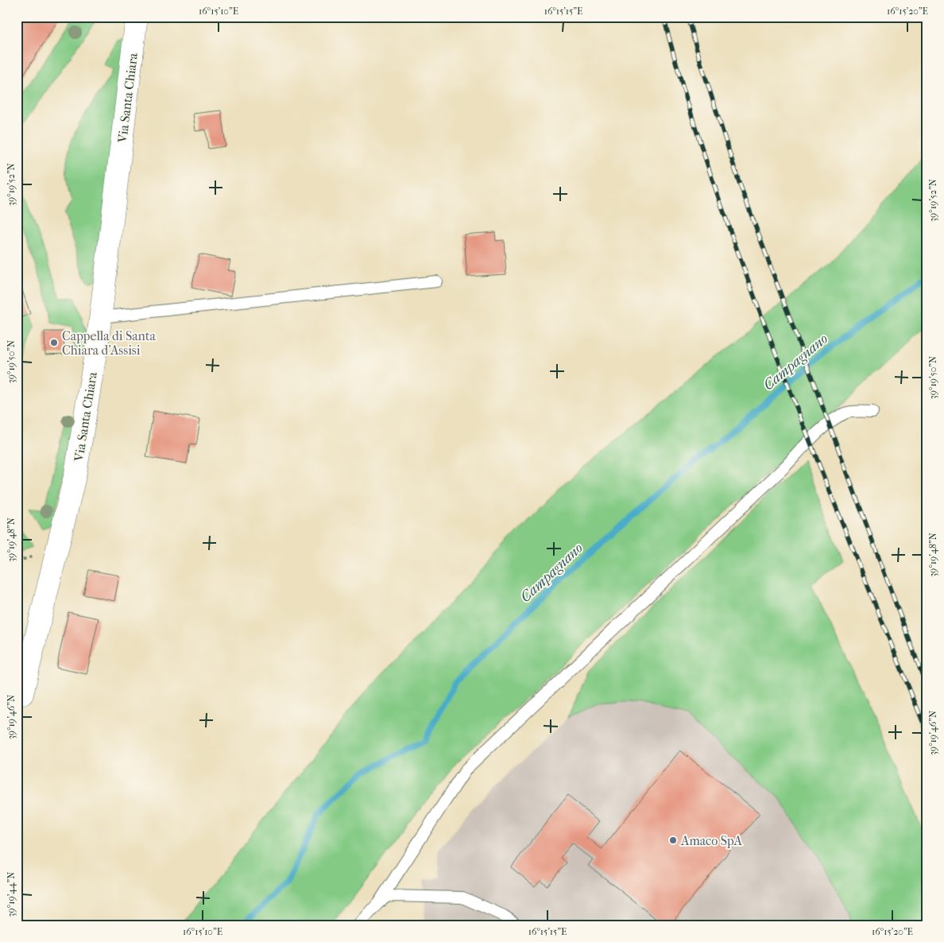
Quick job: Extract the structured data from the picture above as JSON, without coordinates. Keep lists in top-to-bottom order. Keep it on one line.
{"streets":{"street":["Via Santa Chiara"]},"water":["Campagnano"],"places":["Cappella di Santa Chiara d'Assisi","Amaco SpA"],"coordinates":["16°15'10\"E","16°15'15\"E","16°15'20\"E","39°19'52\"N","39°19'50\"N","39°19'48\"N","39°19'46\"N","39°19'44\"N"]}
